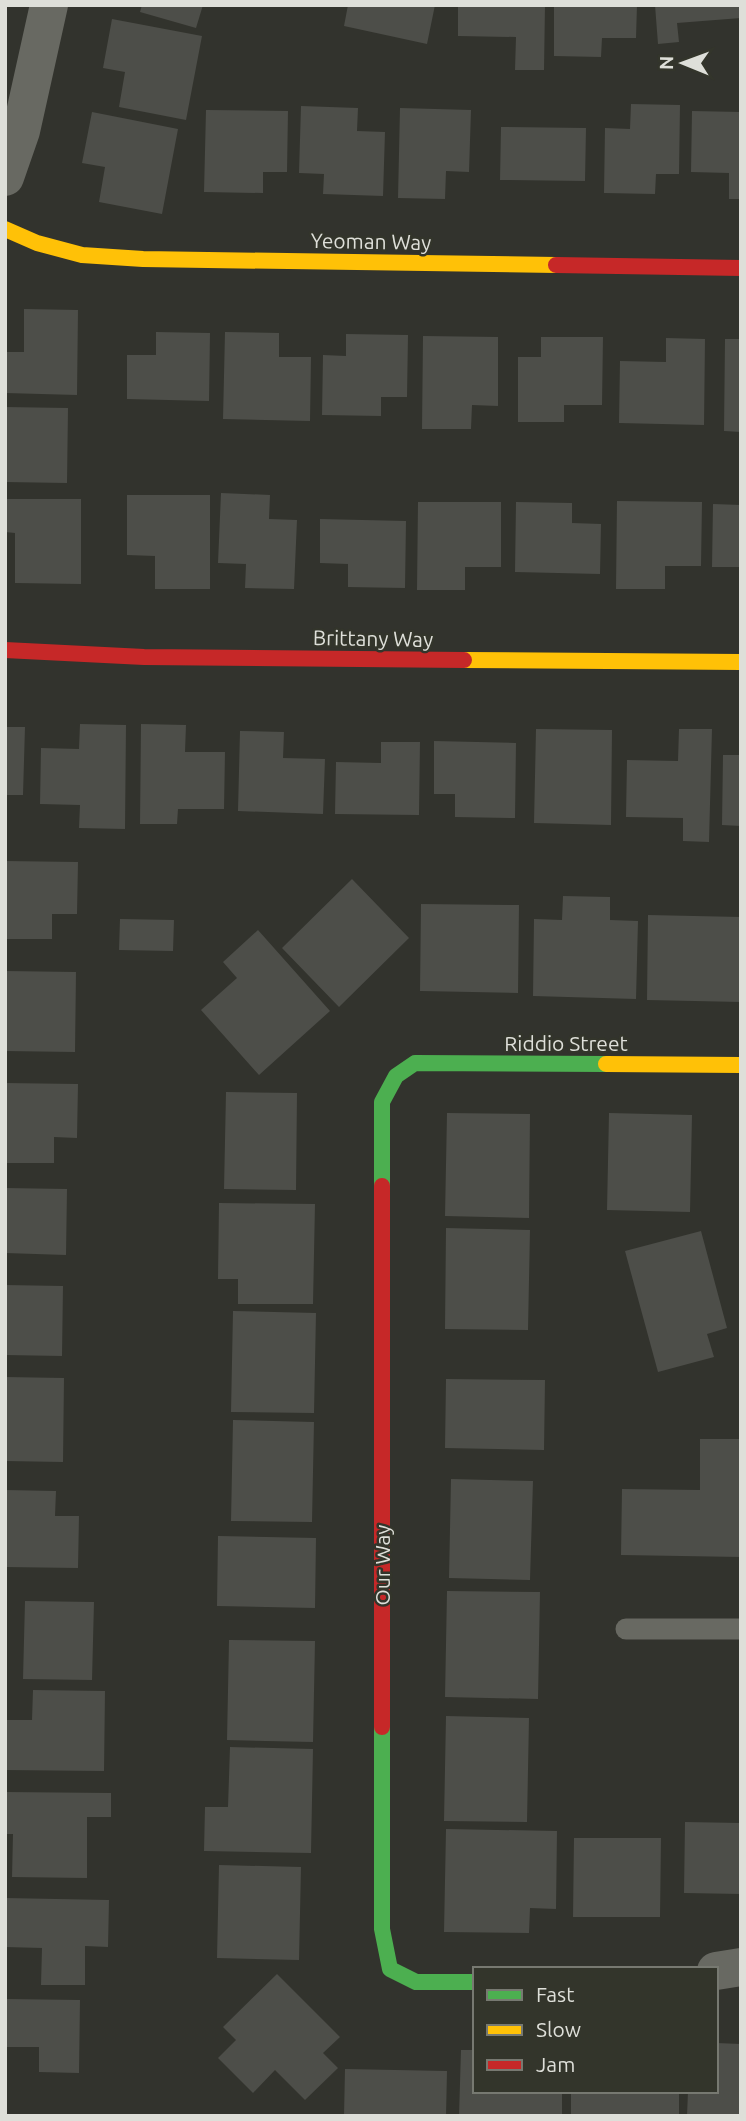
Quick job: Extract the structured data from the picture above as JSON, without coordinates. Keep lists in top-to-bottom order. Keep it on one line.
{"streets":{"street":["Yeoman Way","Brittany Way","Riddio Street","Our Way"]},"crossings":[["Riddio Street","Our Way"]],"legend":["Fast","Slow","Jam"],"north":"left"}
